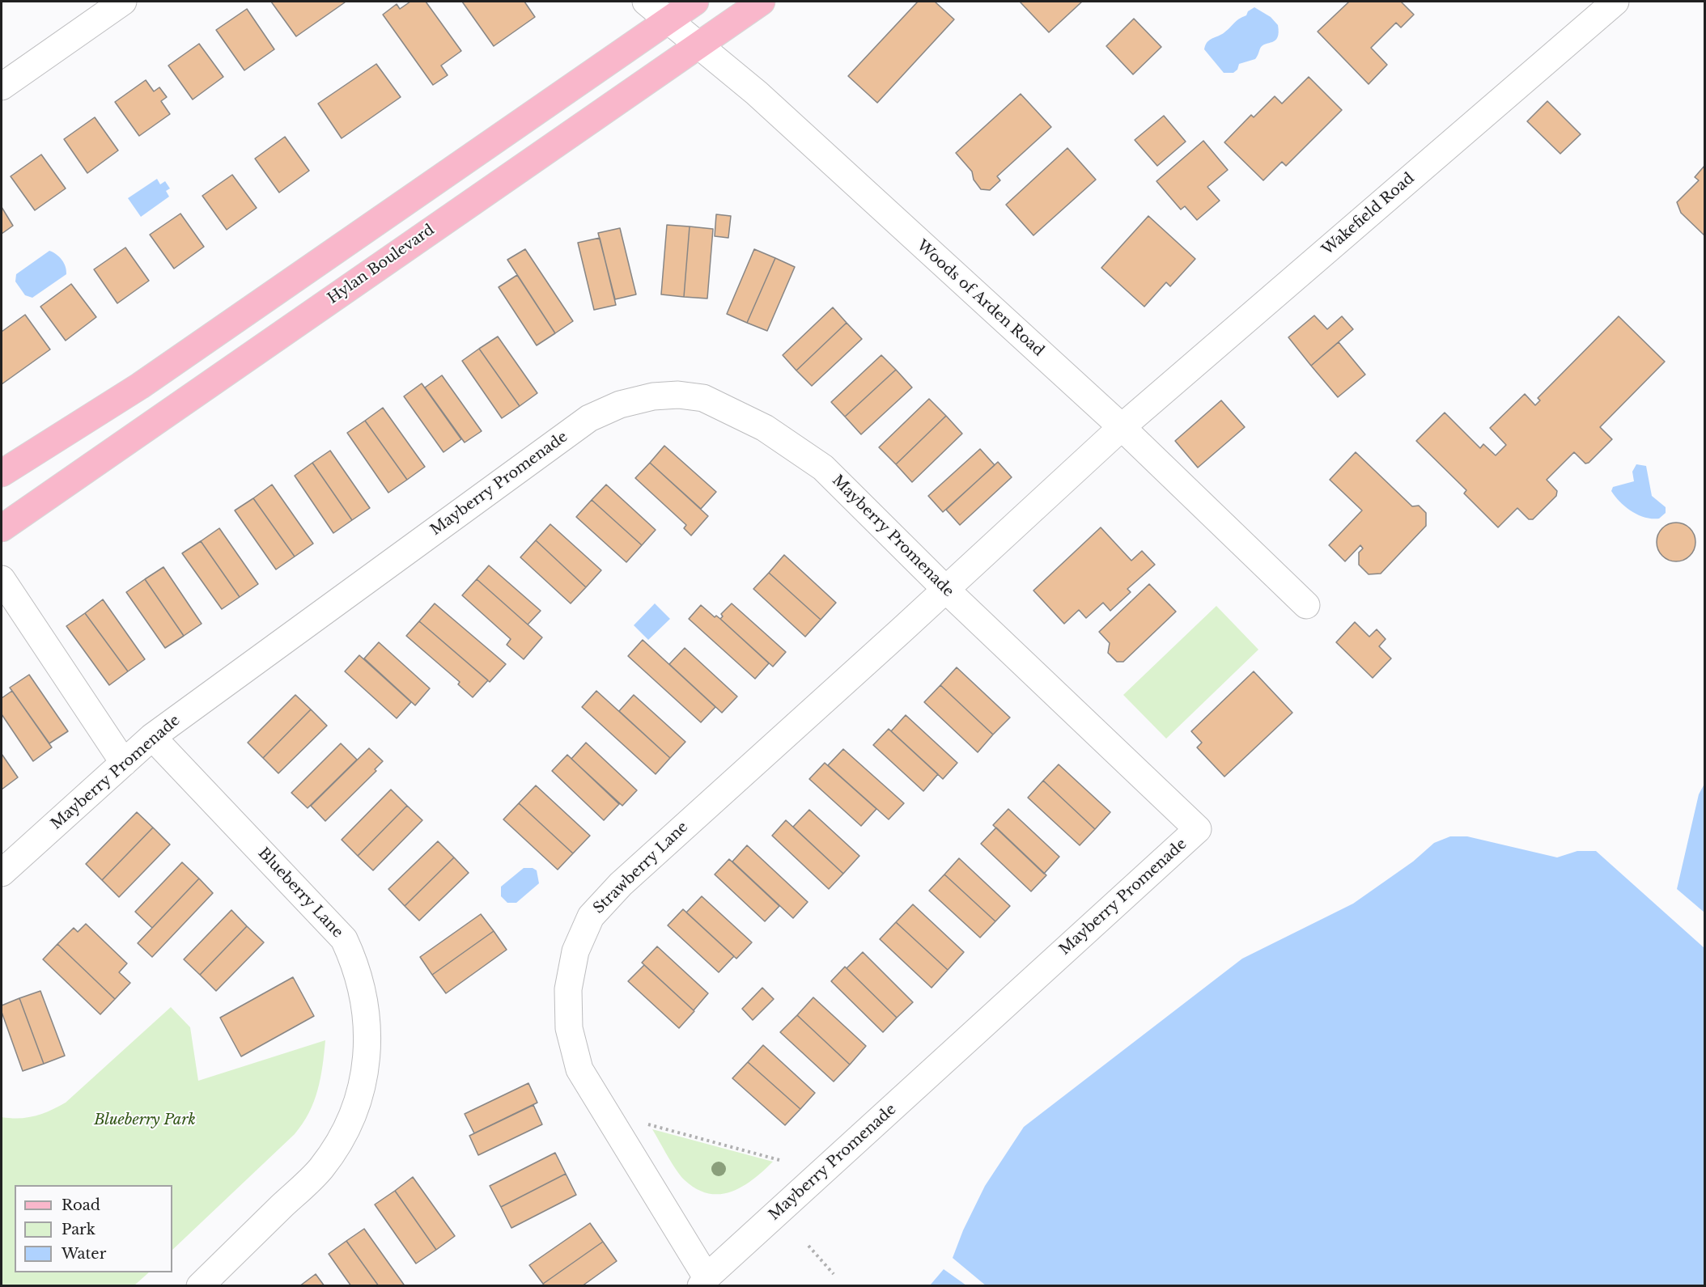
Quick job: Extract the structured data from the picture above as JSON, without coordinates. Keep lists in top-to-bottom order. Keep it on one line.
{"streets":{"main road":["Hylan Boulevard"],"street":["Wakefield Road","Woods of Arden Road","Mayberry Promenade","Strawberry Lane","Blueberry Lane"]},"crossings":[["Wakefield Road","Woods of Arden Road"],["Wakefield Road","Mayberry Promenade"],["Wakefield Road","Strawberry Lane"],["Hylan Boulevard","Woods of Arden Road"],["Mayberry Promenade","Strawberry Lane"],["Mayberry Promenade","Blueberry Lane"]],"parks":["Blueberry Park"],"legend":["Road","Park","Water"]}
